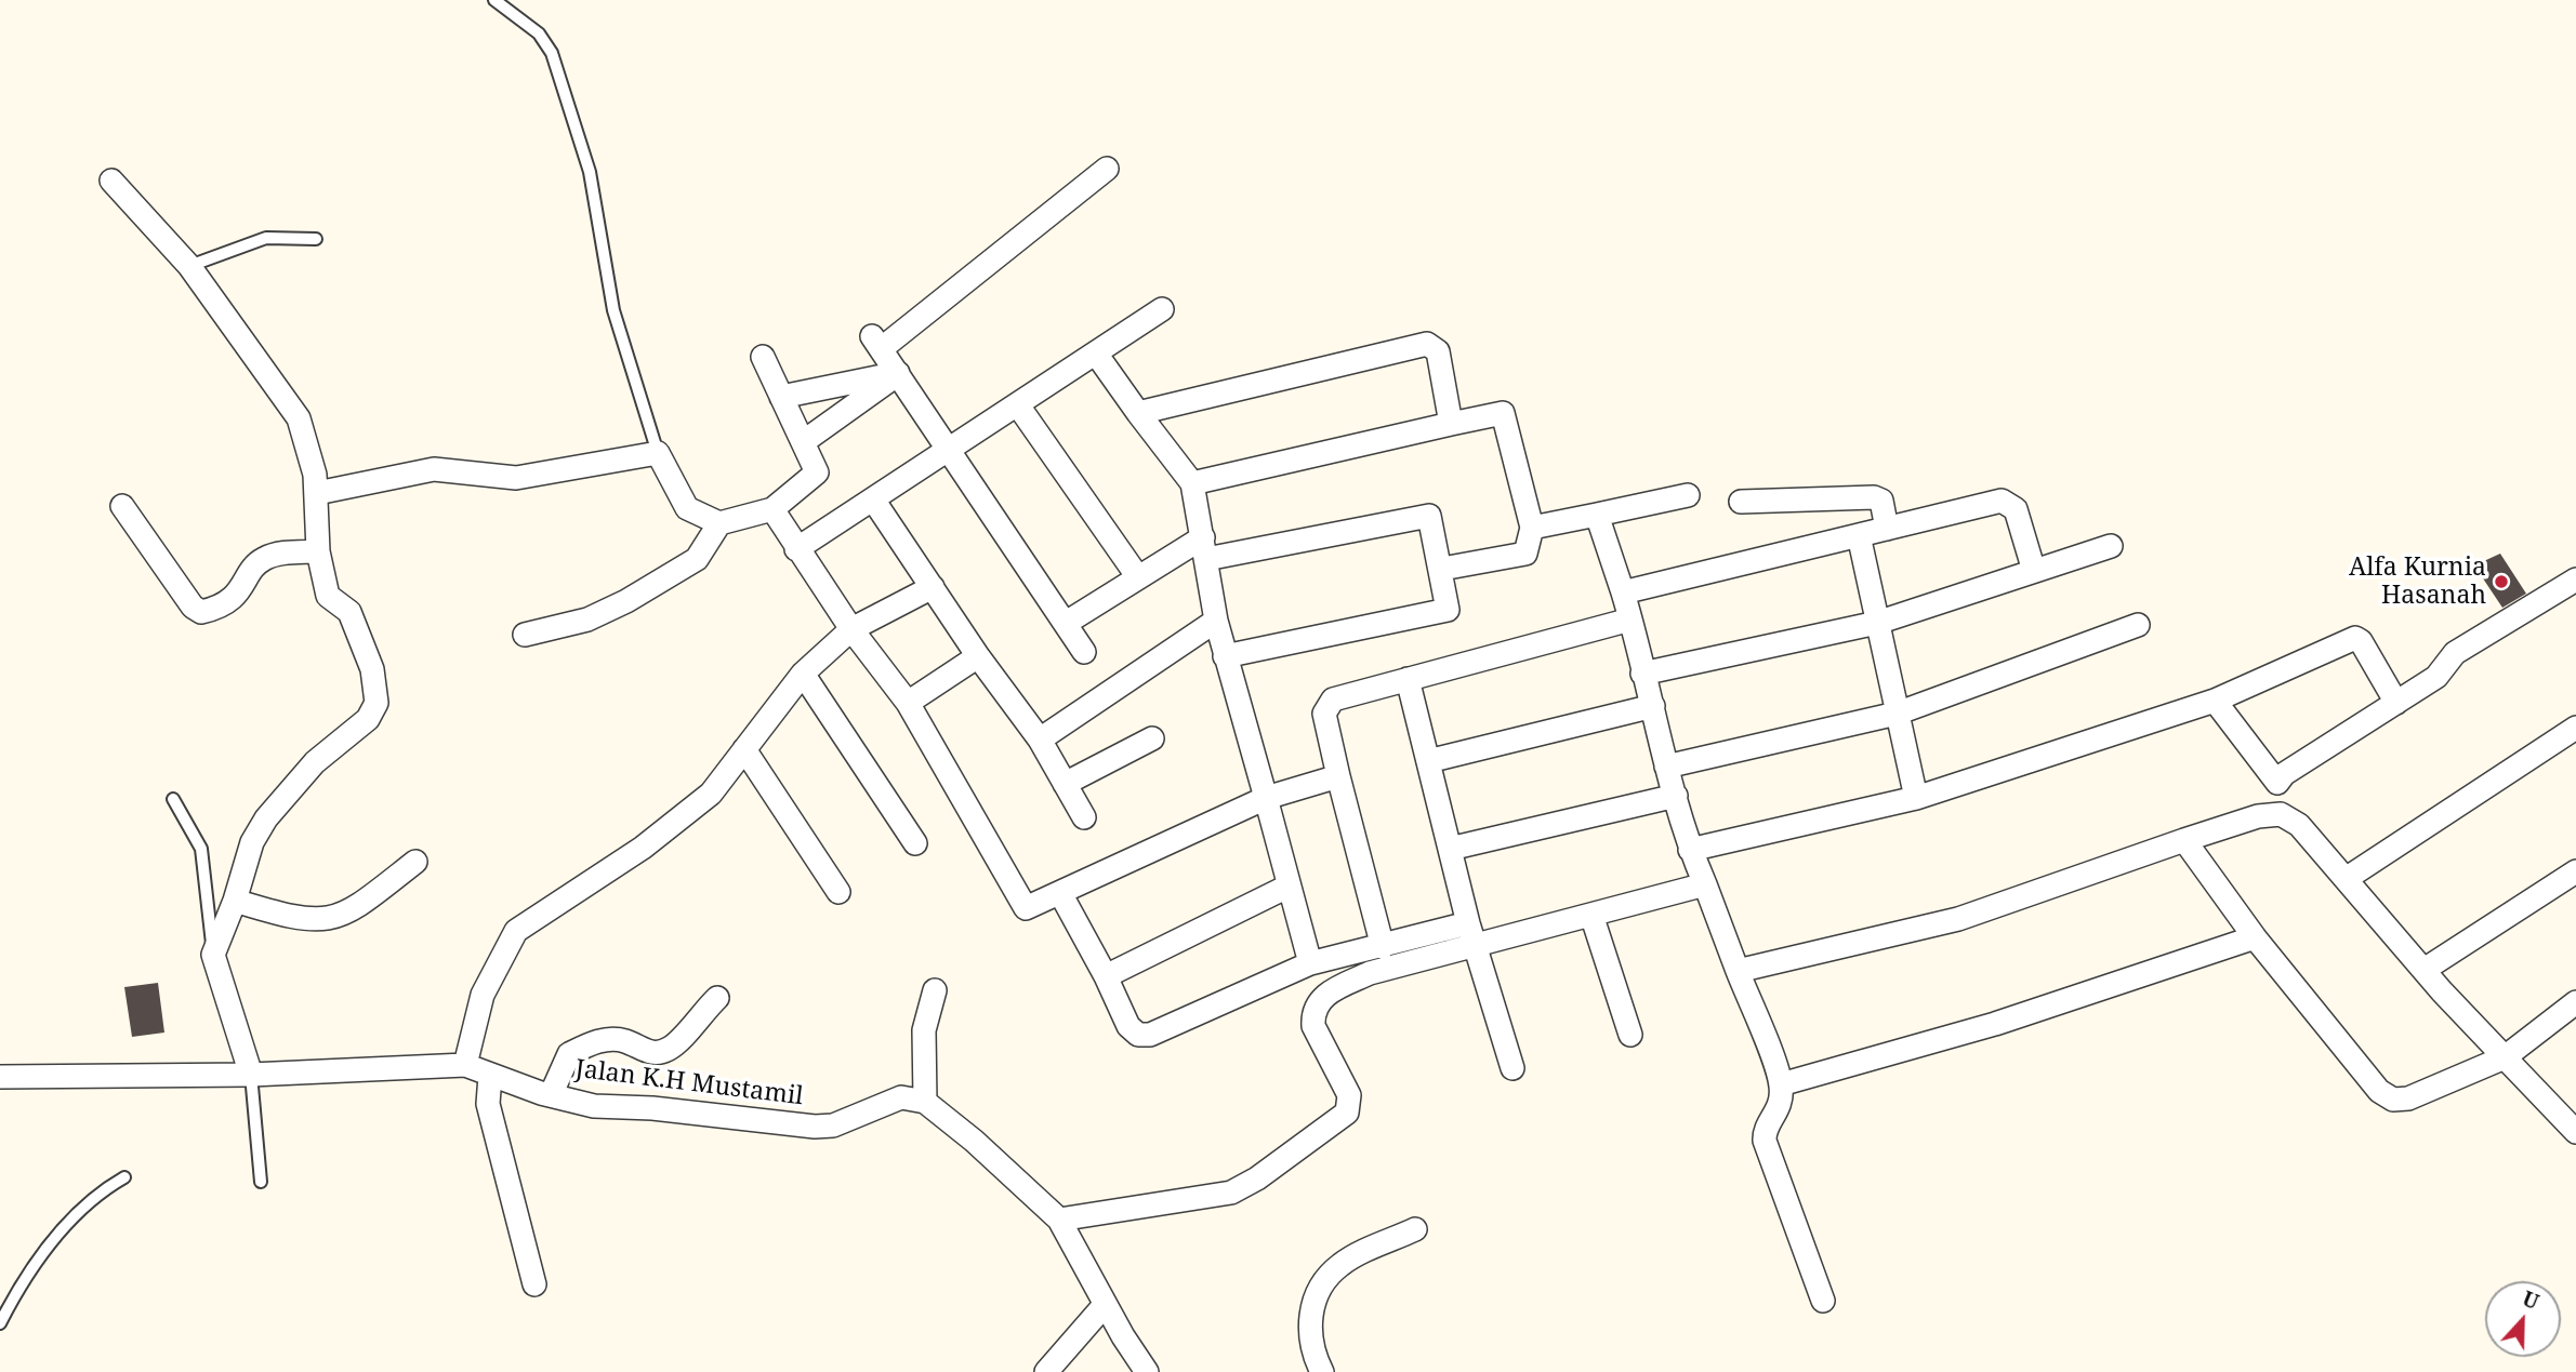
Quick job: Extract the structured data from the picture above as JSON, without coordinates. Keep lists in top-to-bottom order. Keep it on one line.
{"streets":{"street":["Jalan K.H Mustamil"]},"places":["Alfa Kurnia Hasanah"],"north":"top"}
